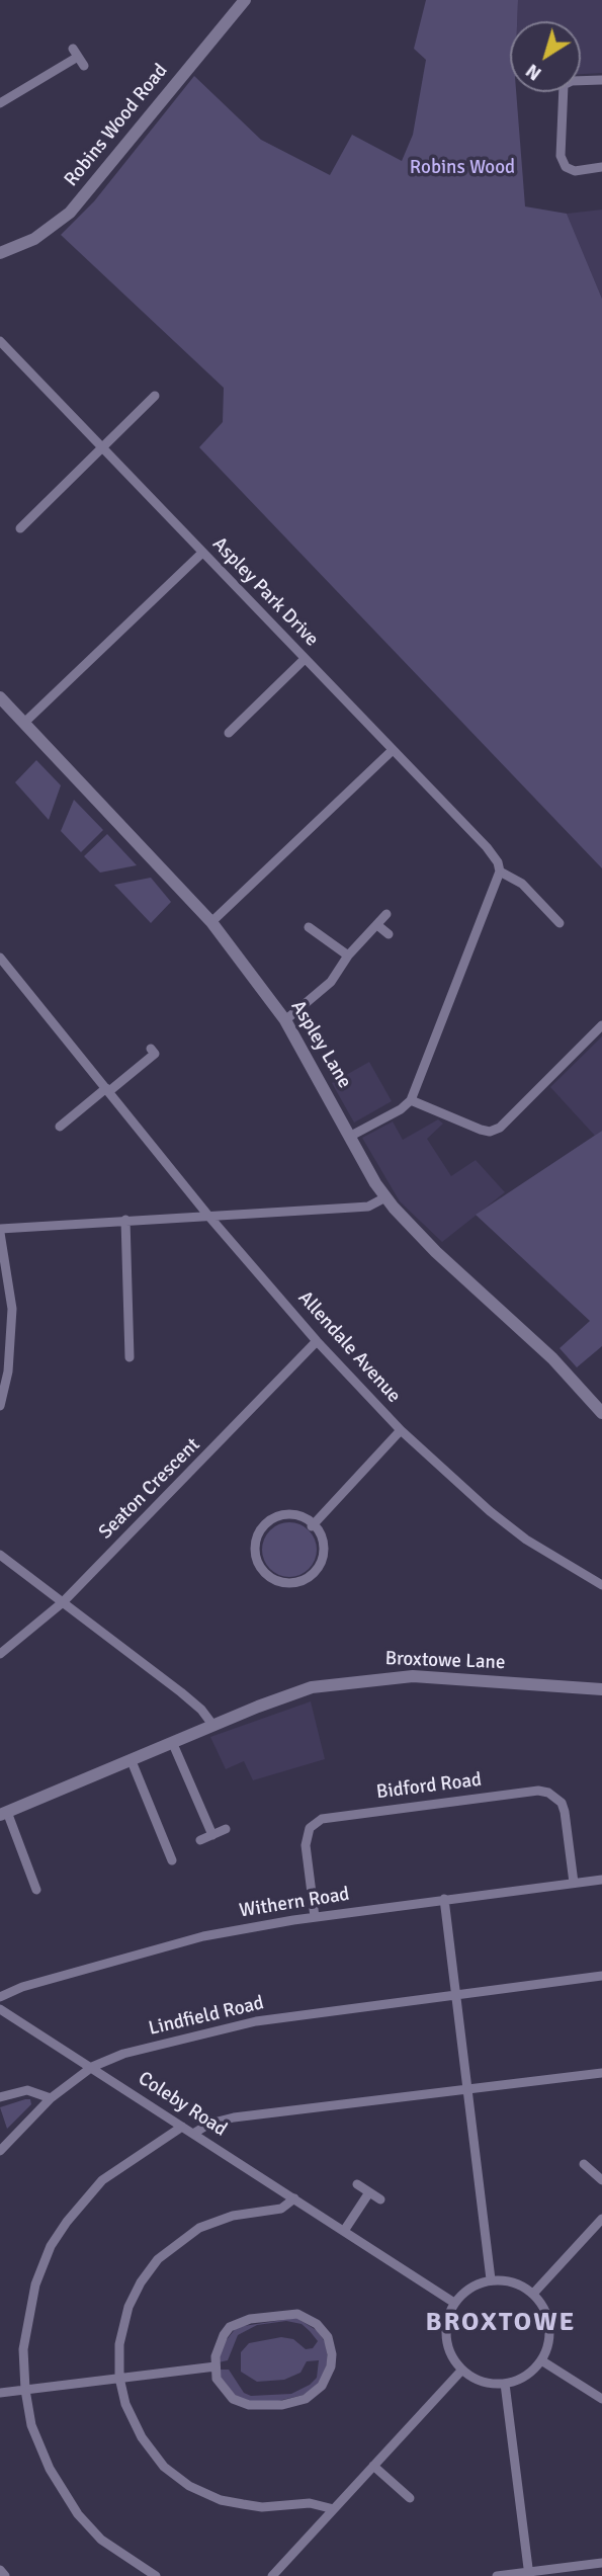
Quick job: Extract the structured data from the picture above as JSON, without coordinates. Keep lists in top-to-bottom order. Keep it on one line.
{"streets":{"main road":["Robins Wood Road","Aspley Lane","Broxtowe Lane"],"street":["Aspley Park Drive","Allendale Avenue","Seaton Crescent","Bidford Road","Withern Road","Lindfield Road","Coleby Road"]},"crossings":[["Allendale Avenue","Seaton Crescent"],["Bidford Road","Withern Road"],["Lindfield Road","Coleby Road"]],"districts":["BROXTOWE"],"parks":["Robins Wood"],"north":"bottom left"}
